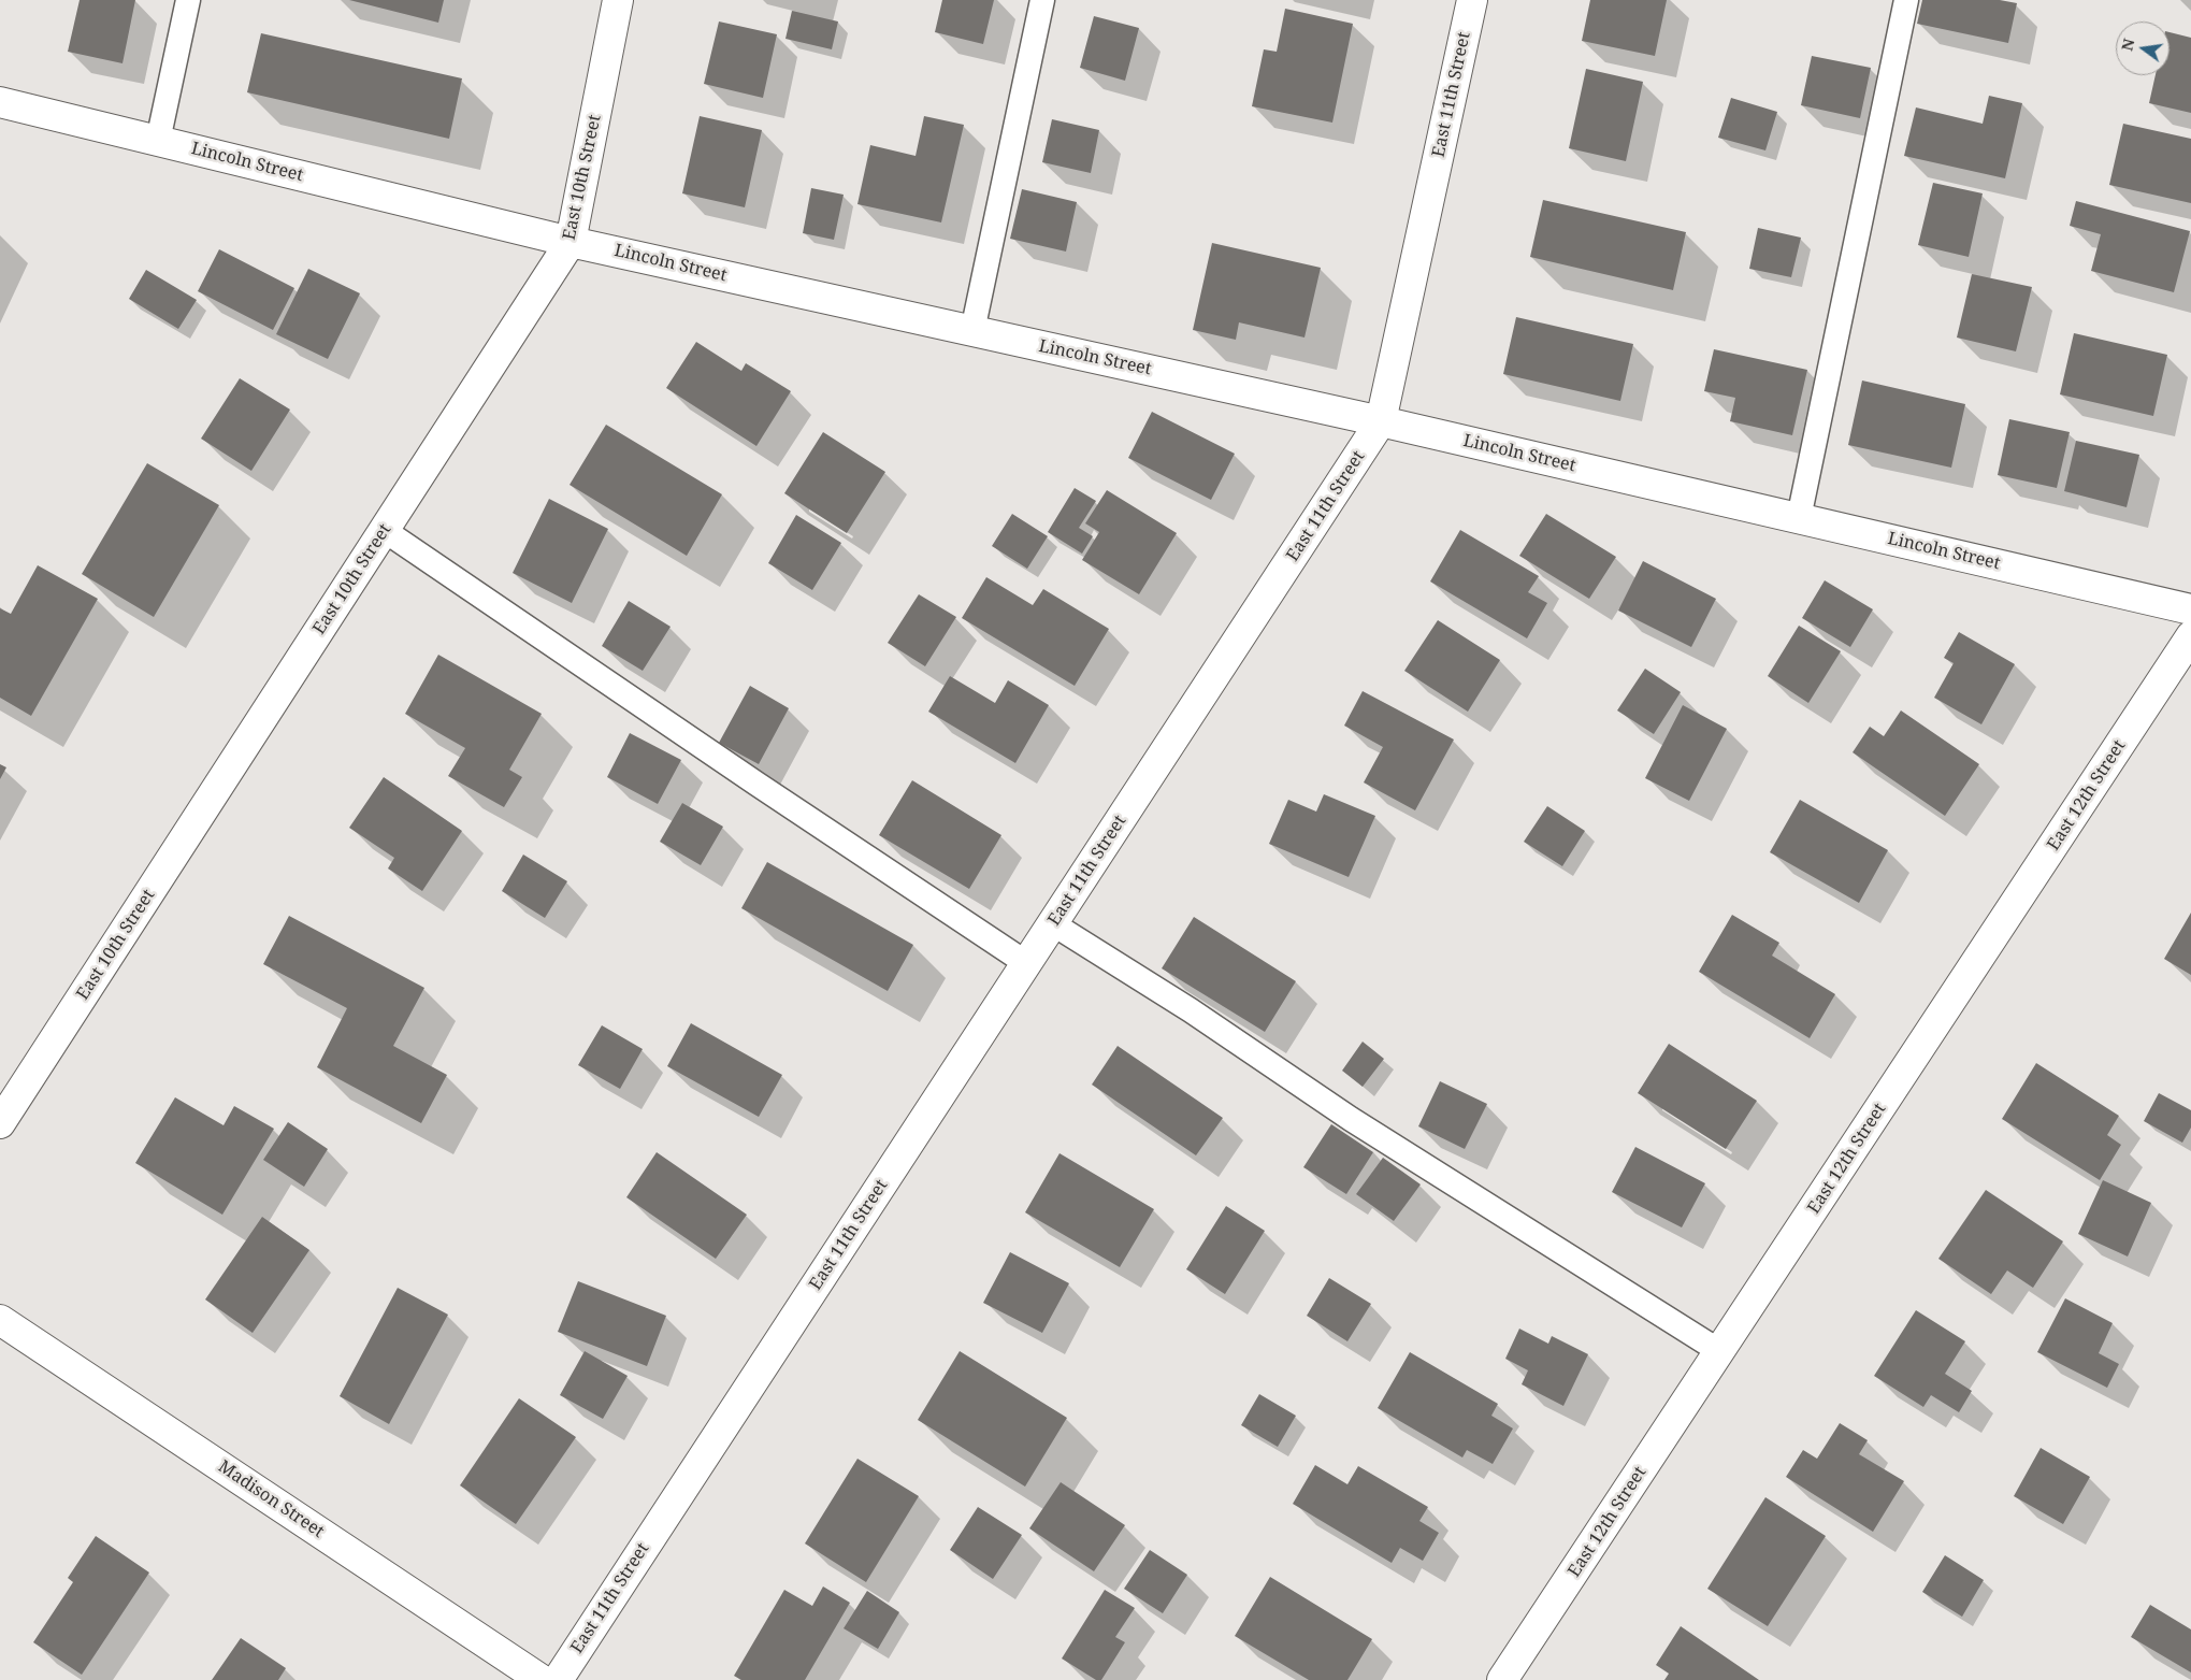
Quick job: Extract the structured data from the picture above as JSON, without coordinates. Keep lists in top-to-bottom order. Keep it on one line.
{"streets":{"street":["East 11th Street","Lincoln Street","East 10th Street","East 12th Street","Madison Street"]},"crossings":[["East 11th Street","Lincoln Street"],["Lincoln Street","East 10th Street"]],"north":"left"}
